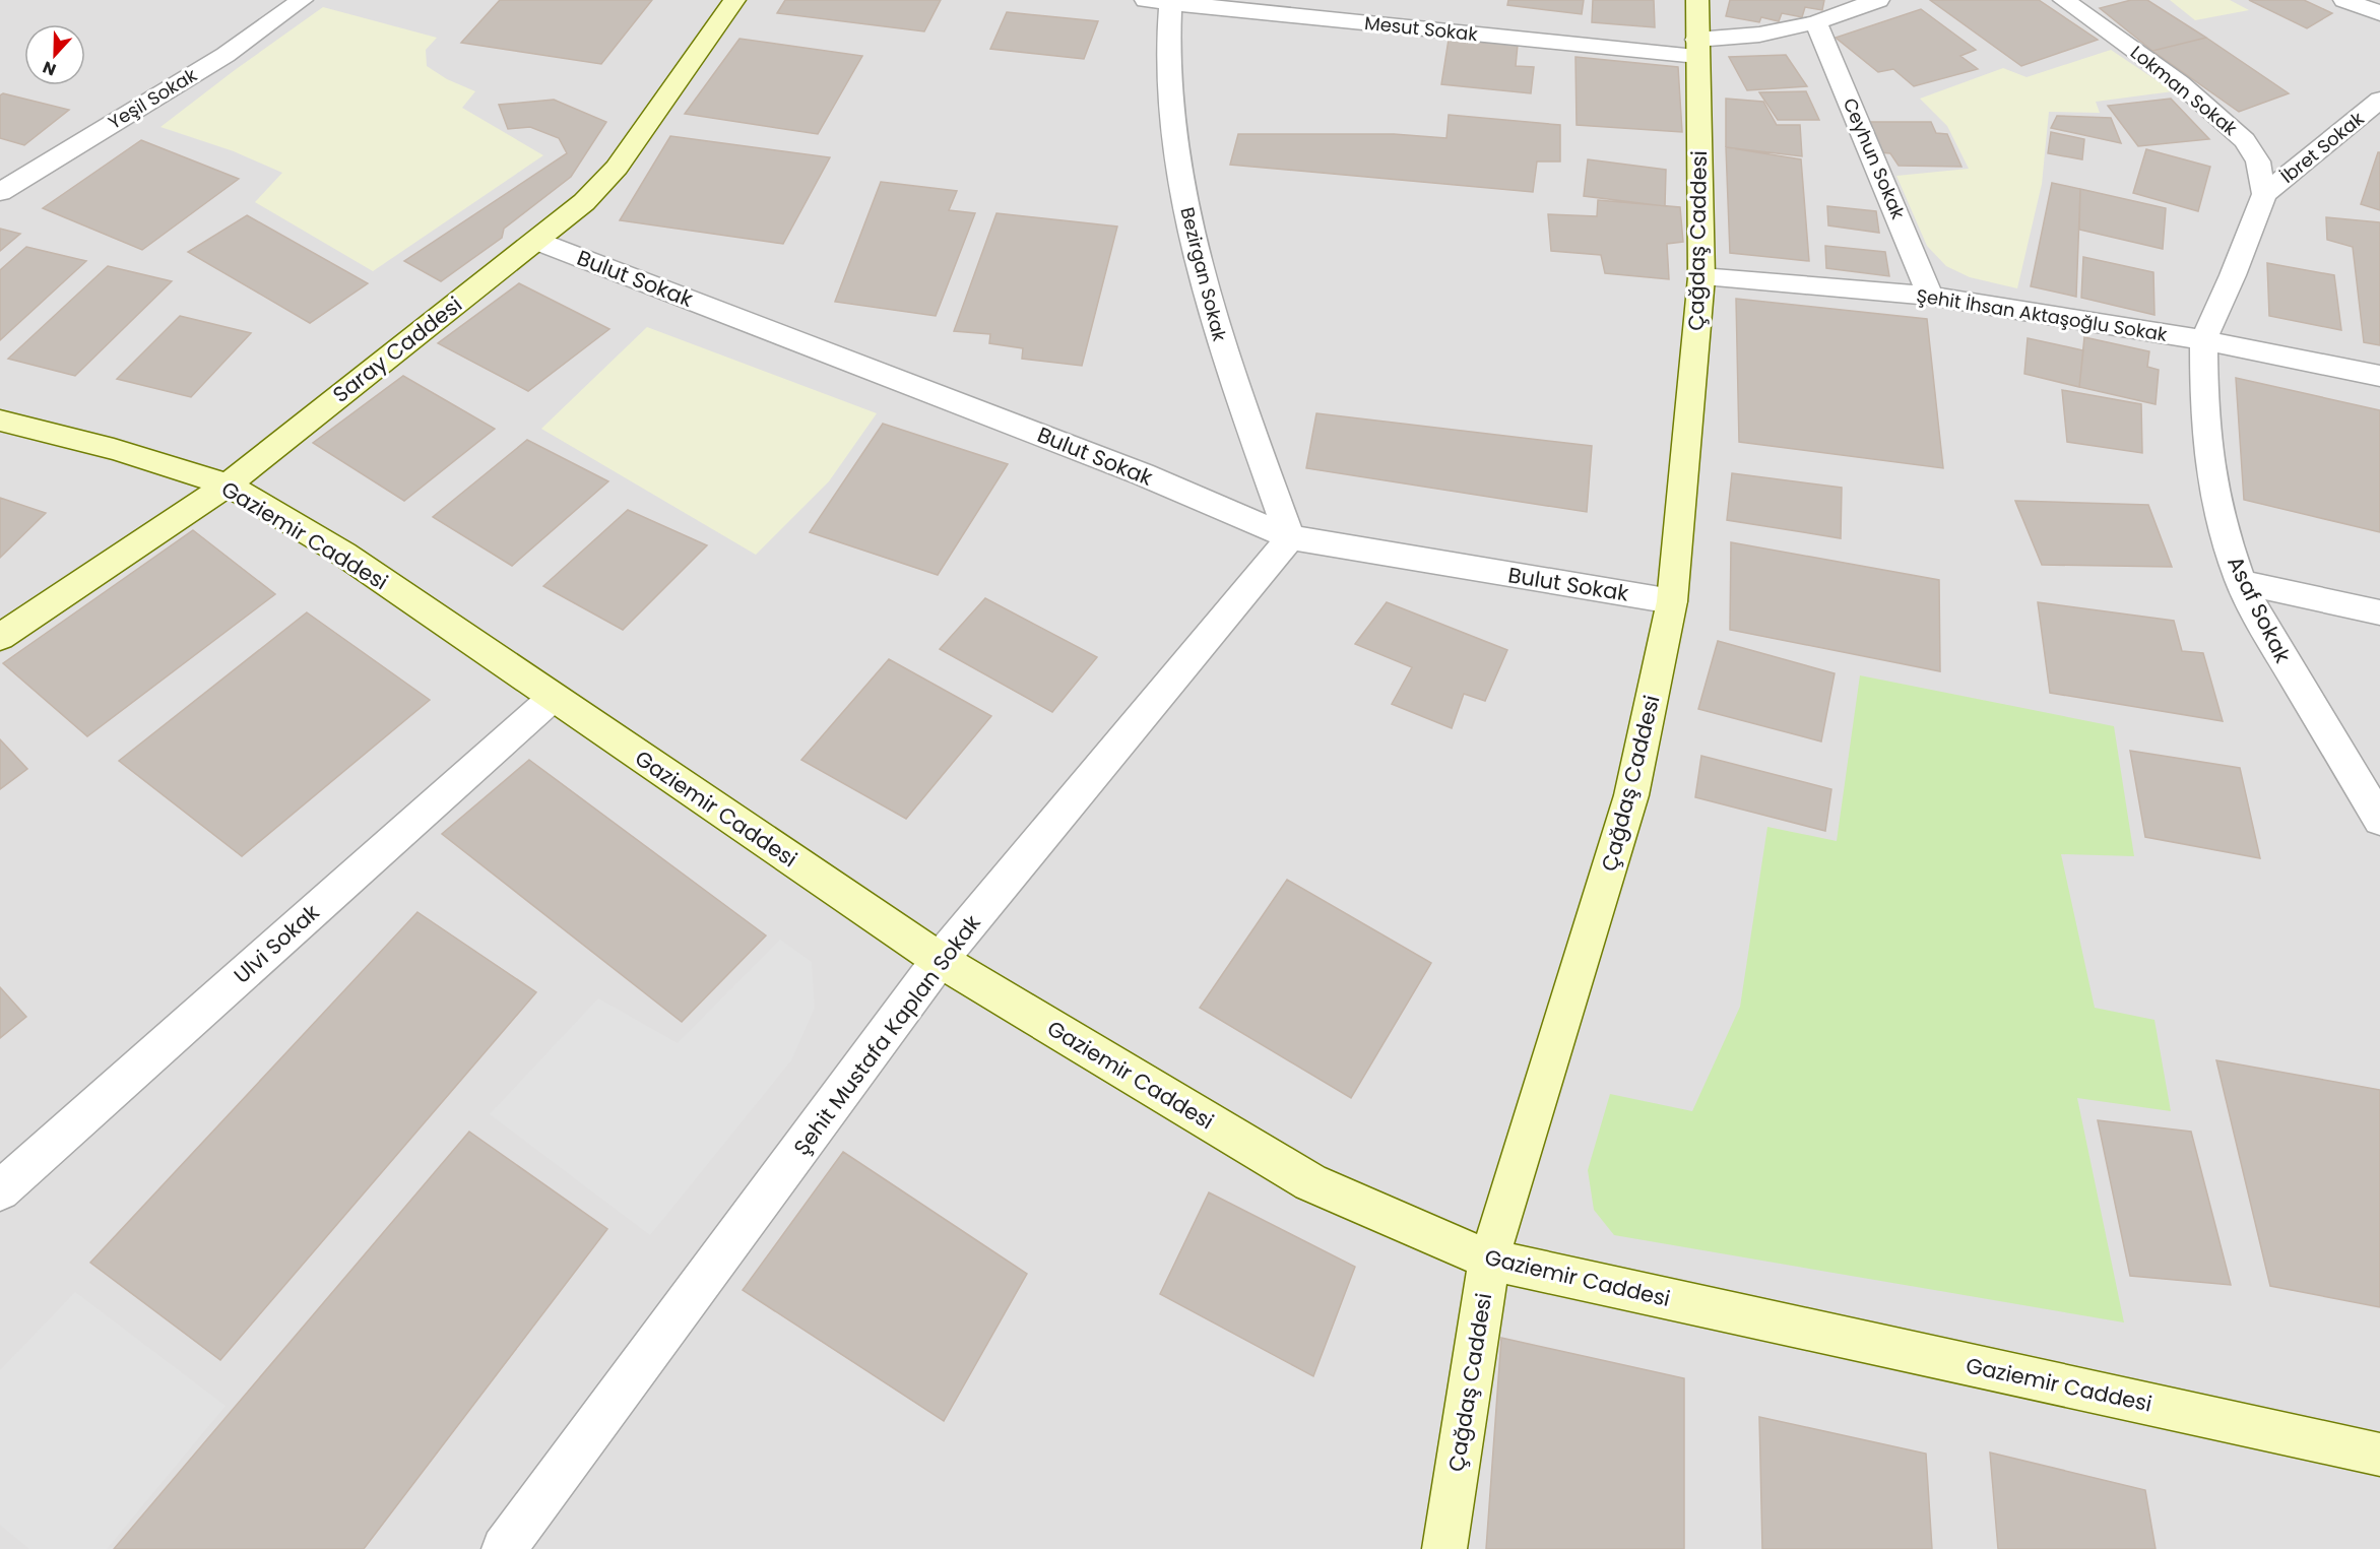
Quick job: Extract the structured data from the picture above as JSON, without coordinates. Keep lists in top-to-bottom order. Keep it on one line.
{"streets":{"street":["Mesut Sokak","Lokman Sokak","Yeşil Sokak","İbret Sokak","Ceyhun Sokak","Çağdaş Caddesi","Bezirgan Sokak","Bulut Sokak","Şehit İhsan Aktaşoğlu Sokak","Saray Caddesi","Gaziemir Caddesi","Asaf Sokak","Ulvi Sokak","Şehit Mustafa Kaplan Sokak"]},"crossings":[["Mesut Sokak","Ceyhun Sokak"],["Mesut Sokak","Çağdaş Caddesi"],["Mesut Sokak","Bezirgan Sokak"],["Lokman Sokak","İbret Sokak"],["Ceyhun Sokak","Şehit İhsan Aktaşoğlu Sokak"],["Çağdaş Caddesi","Bulut Sokak"],["Çağdaş Caddesi","Şehit İhsan Aktaşoğlu Sokak"],["Çağdaş Caddesi","Gaziemir Caddesi"],["Bezirgan Sokak","Bulut Sokak"],["Bezirgan Sokak","Şehit Mustafa Kaplan Sokak"],["Bulut Sokak","Saray Caddesi"],["Bulut Sokak","Şehit Mustafa Kaplan Sokak"],["Şehit İhsan Aktaşoğlu Sokak","Asaf Sokak"],["Saray Caddesi","Gaziemir Caddesi"],["Gaziemir Caddesi","Ulvi Sokak"],["Gaziemir Caddesi","Şehit Mustafa Kaplan Sokak"]],"north":"bottom"}
